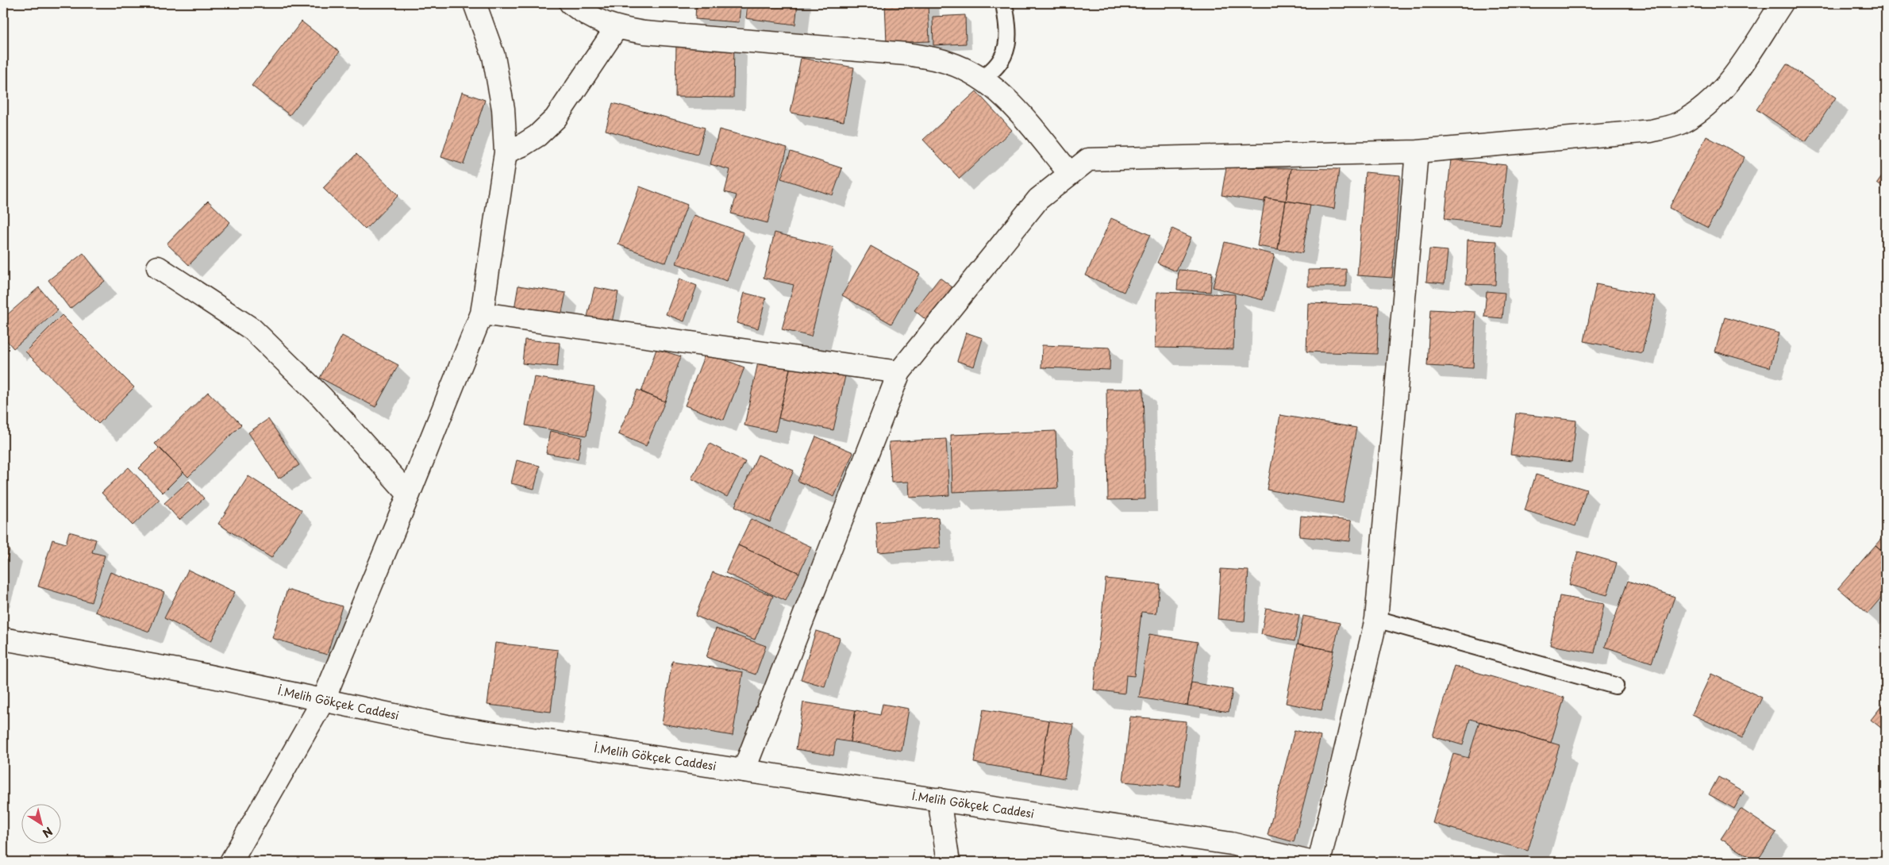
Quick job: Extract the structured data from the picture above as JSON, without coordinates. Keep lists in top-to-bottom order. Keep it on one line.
{"streets":{"street":["İ.Melih Gökçek Caddesi"]},"north":"bottom right"}
